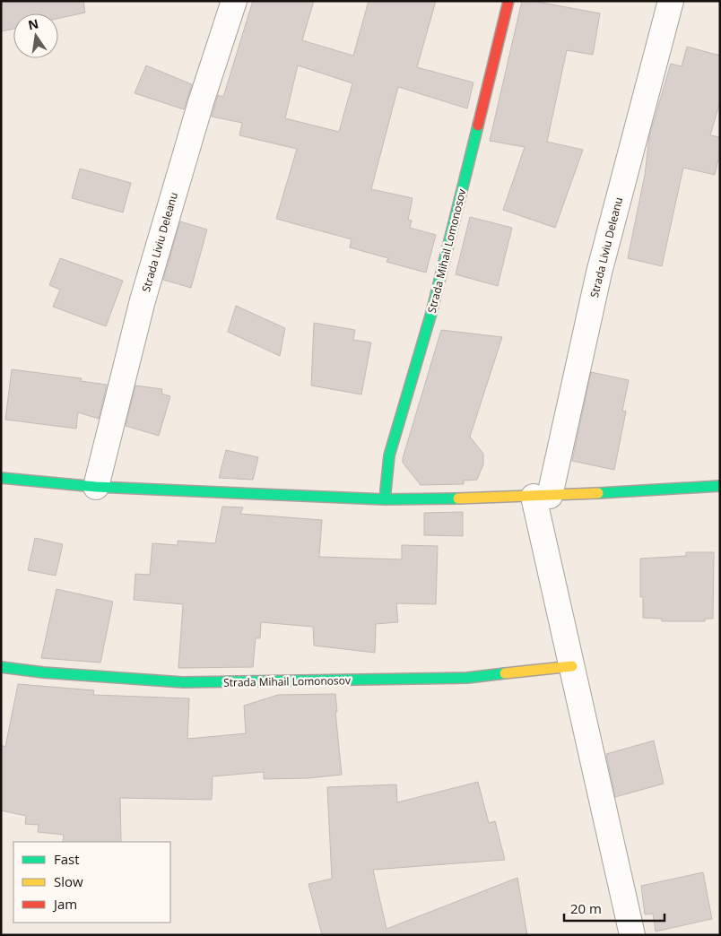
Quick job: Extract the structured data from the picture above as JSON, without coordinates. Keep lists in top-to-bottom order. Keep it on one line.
{"streets":{"street":["Strada Liviu Deleanu","Strada Mihail Lomonosov"]},"legend":["Fast","Slow","Jam"],"scale_bar":"20 m","north":"top"}
